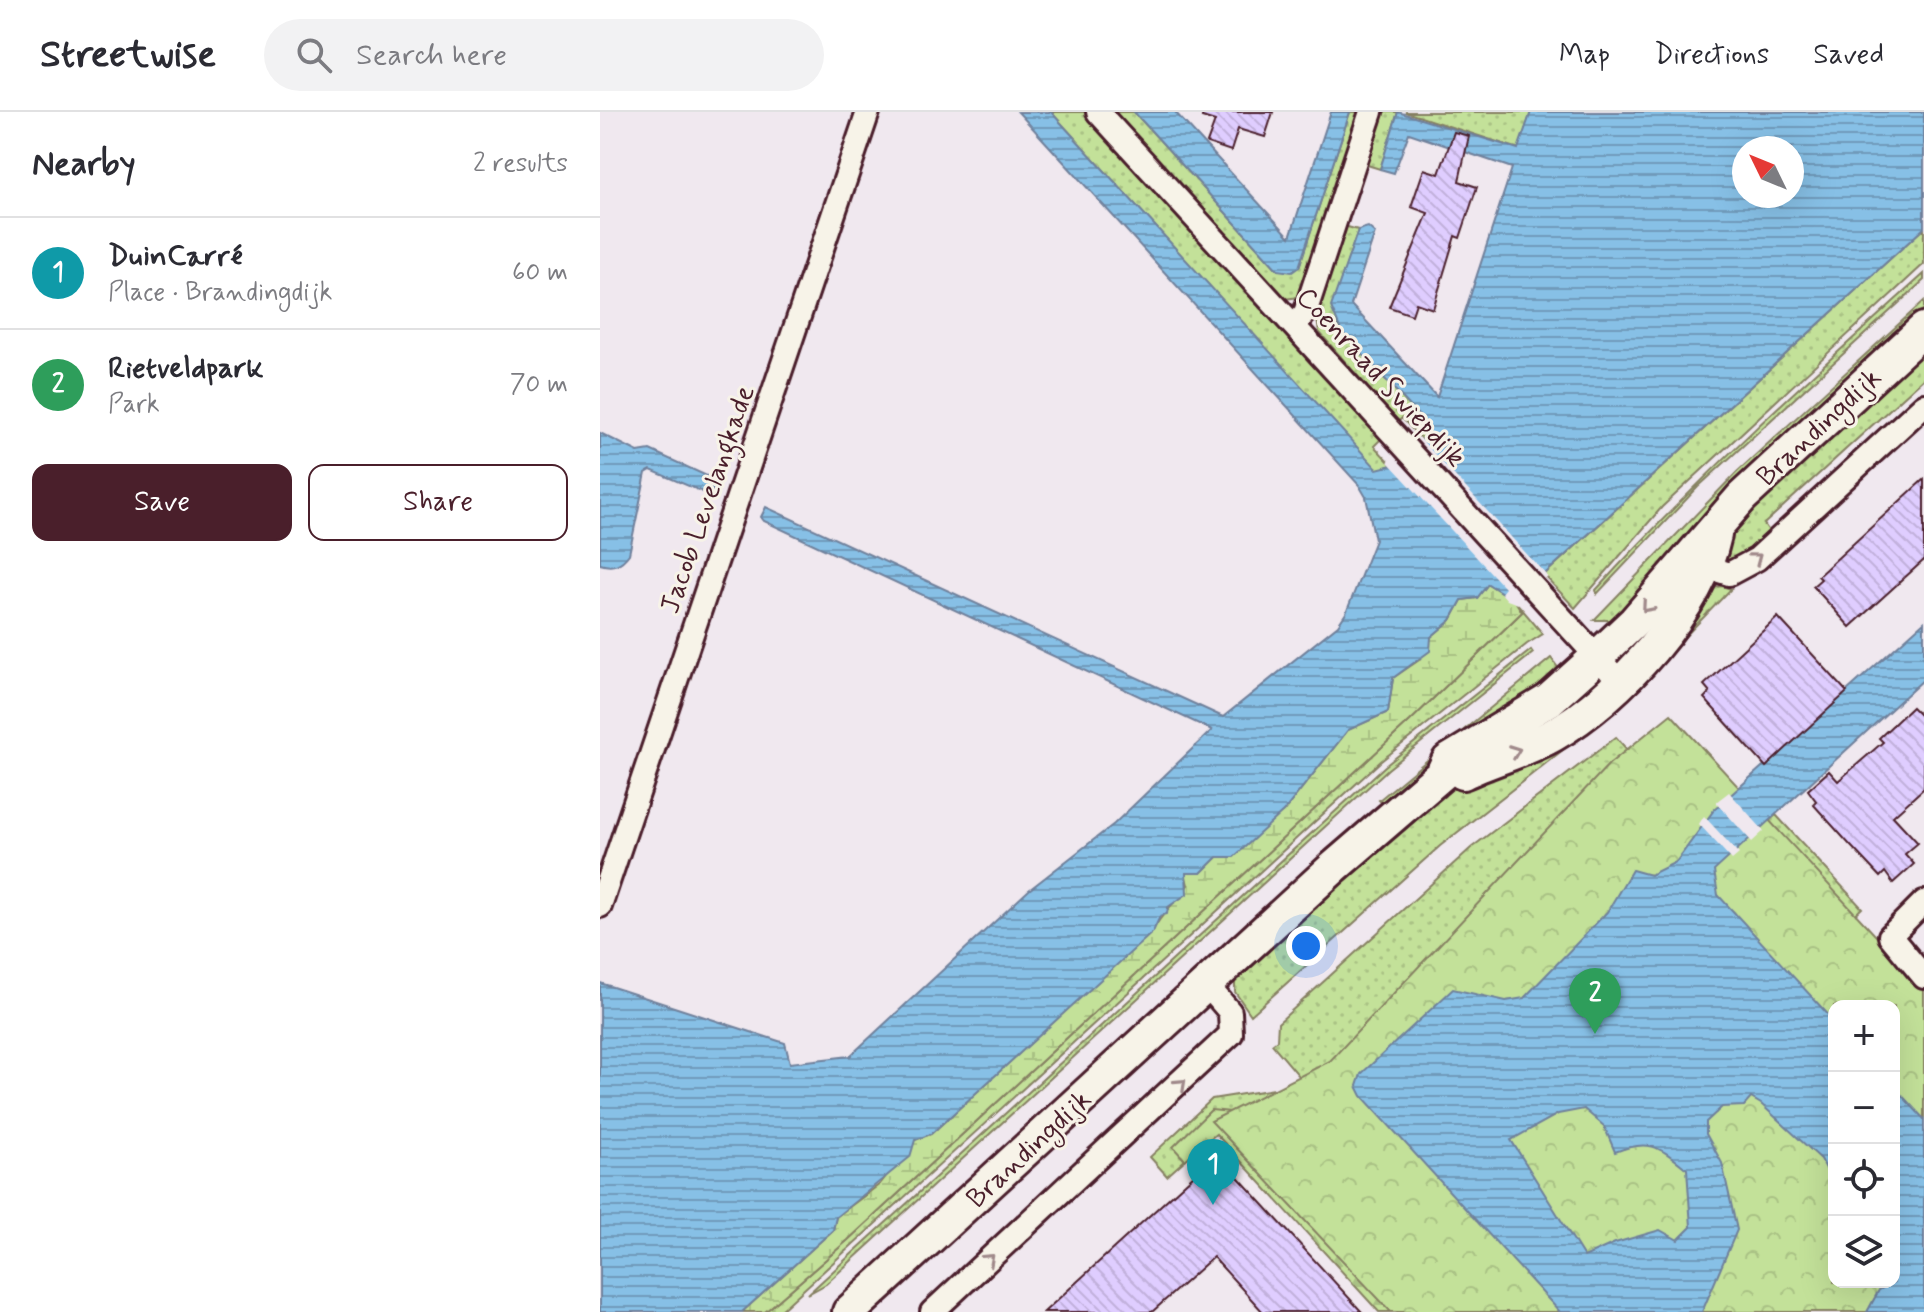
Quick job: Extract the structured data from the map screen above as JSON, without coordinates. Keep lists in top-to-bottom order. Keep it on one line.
{"streets":{"street":["Coenraad Swiepdijk","Brandingdijk","Jacob Levelangkade"]},"crossings":[["Coenraad Swiepdijk","Brandingdijk"]],"north":"top left","page":{"header":"Streetwise","search":"Search here","nav":["Map","Directions","Saved"],"heading":["Nearby","2 results"],"list":[{"mark":"1","name":"DuinCarré","note":"Place · Brandingdijk","value":"60 m"},{"mark":"2","name":"Rietveldpark","note":"Park","value":"70 m"}],"buttons":["Save","Share"],"pins":["2","1"],"map_buttons":["+","−"]}}
